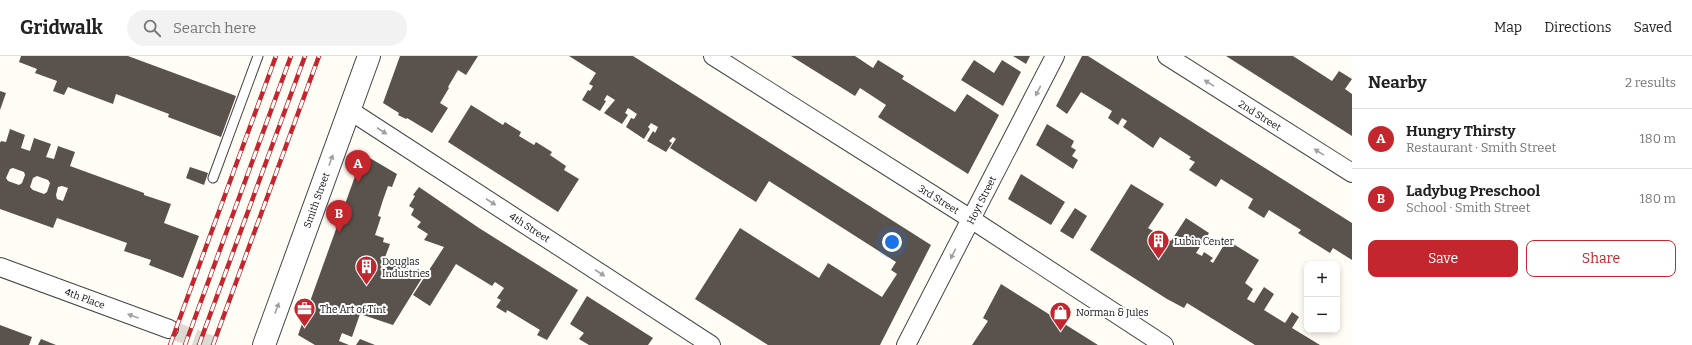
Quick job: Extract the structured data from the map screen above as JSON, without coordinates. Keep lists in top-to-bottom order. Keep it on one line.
{"streets":{"street":["2nd Street","3rd Street","Smith Street","Hoyt Street","4th Street","4th Place"]},"crossings":[["3rd Street","Hoyt Street"],["Smith Street","4th Street"]],"one_way":["2nd Street","Smith Street","Hoyt Street","4th Street","4th Place"],"places":{"building":["Lubin Center","Douglas Industries"],"office":["The Art of Tint"],"shop":["Norman & Jules"]},"page":{"header":"Gridwalk","search":"Search here","nav":["Map","Directions","Saved"],"heading":["Nearby","2 results"],"list":[{"mark":"A","name":"Hungry Thirsty","note":"Restaurant · Smith Street","value":"180 m"},{"mark":"B","name":"Ladybug Preschool","note":"School · Smith Street","value":"180 m"}],"pins":["A","B"],"buttons":["Save","Share"],"map_buttons":["+","−"]}}
